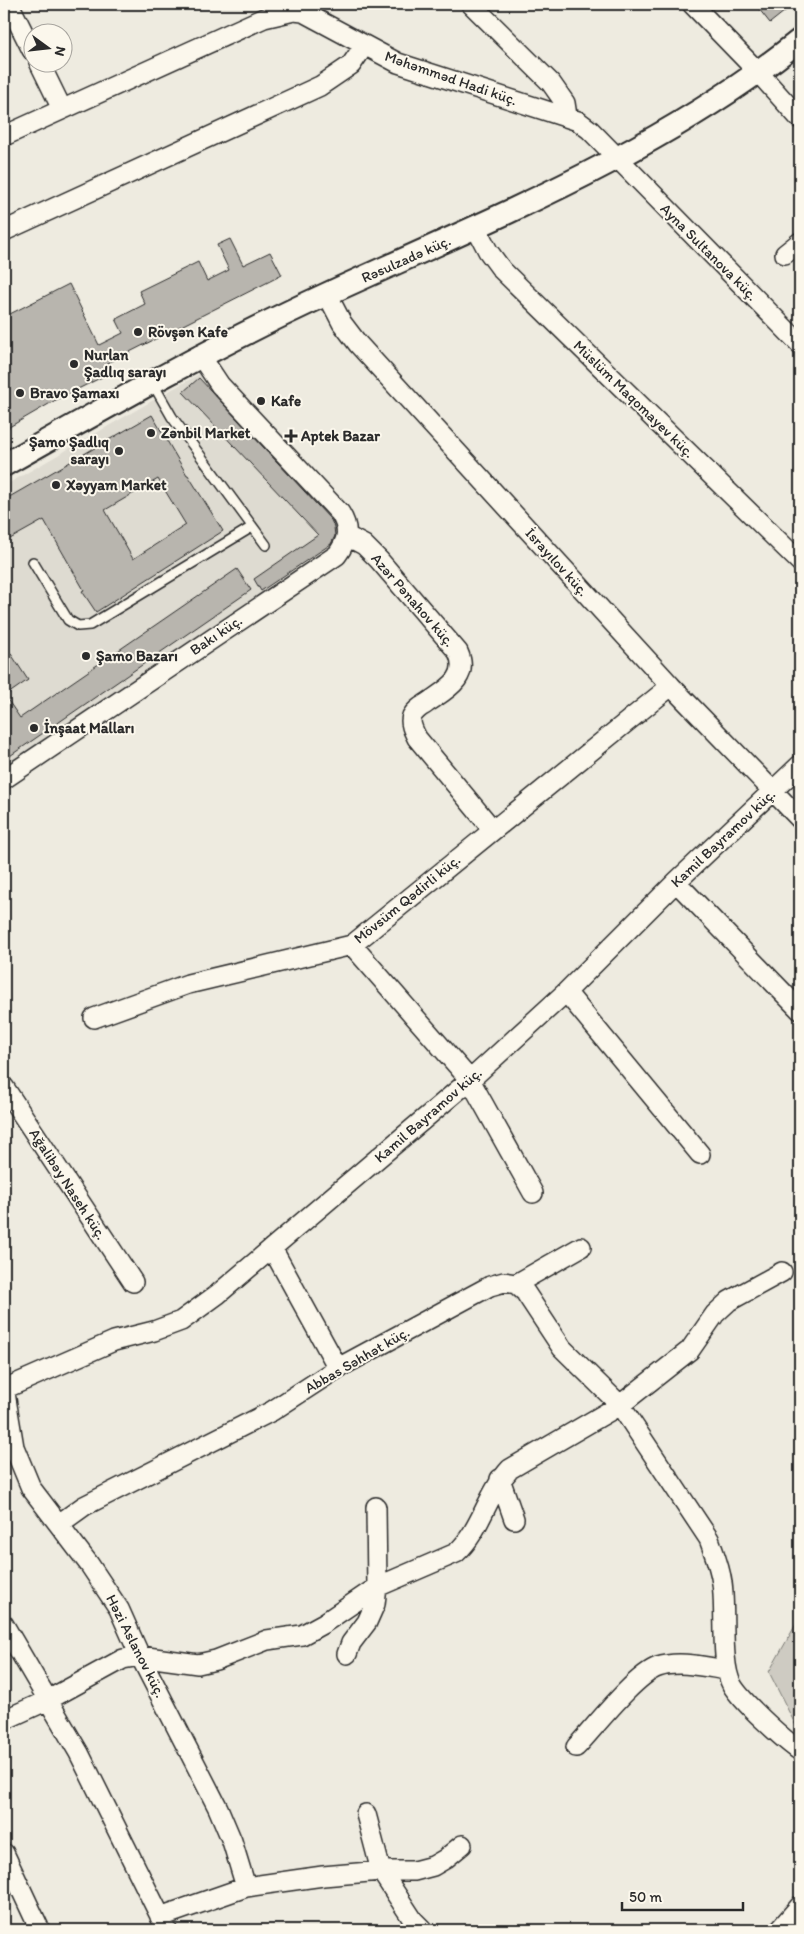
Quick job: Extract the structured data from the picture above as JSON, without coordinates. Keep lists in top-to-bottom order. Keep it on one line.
{"streets":{"street":["Məhəmməd Hadi küç.","Ayna Sultanova küç.","Rəsulzadə küç.","Müslüm Maqomayev küç.","İsrayılov küç.","Azər Pənahov küç.","Bakı küç.","Kamil Bayramov küç.","Mövsüm Qədirli küç.","Ağalibəy Naseh küç.","Abbas Səhhət küç.","Həzi Aslanov küç."]},"crossings":[["Məhəmməd Hadi küç.","Ayna Sultanova küç."],["Məhəmməd Hadi küç.","Rəsulzadə küç."],["Ayna Sultanova küç.","Rəsulzadə küç."],["Rəsulzadə küç.","Müslüm Maqomayev küç."],["Rəsulzadə küç.","İsrayılov küç."],["İsrayılov küç.","Kamil Bayramov küç."],["İsrayılov küç.","Mövsüm Qədirli küç."],["Azər Pənahov küç.","Bakı küç."],["Azər Pənahov küç.","Mövsüm Qədirli küç."],["Kamil Bayramov küç.","Həzi Aslanov küç."],["Abbas Səhhət küç.","Həzi Aslanov küç."]],"places":{"other":["Rövşən Kafe","Nurlan Şadlıq sarayı","Bravo Şamaxı","Kafe","Zənbil Market","Şamo Şadlıq sarayı","Xəyyam Market","Şamo Bazarı","İnşaat Malları"],"health":["Aptek Bazar"]},"scale_bar":"50 m","north":"right"}
